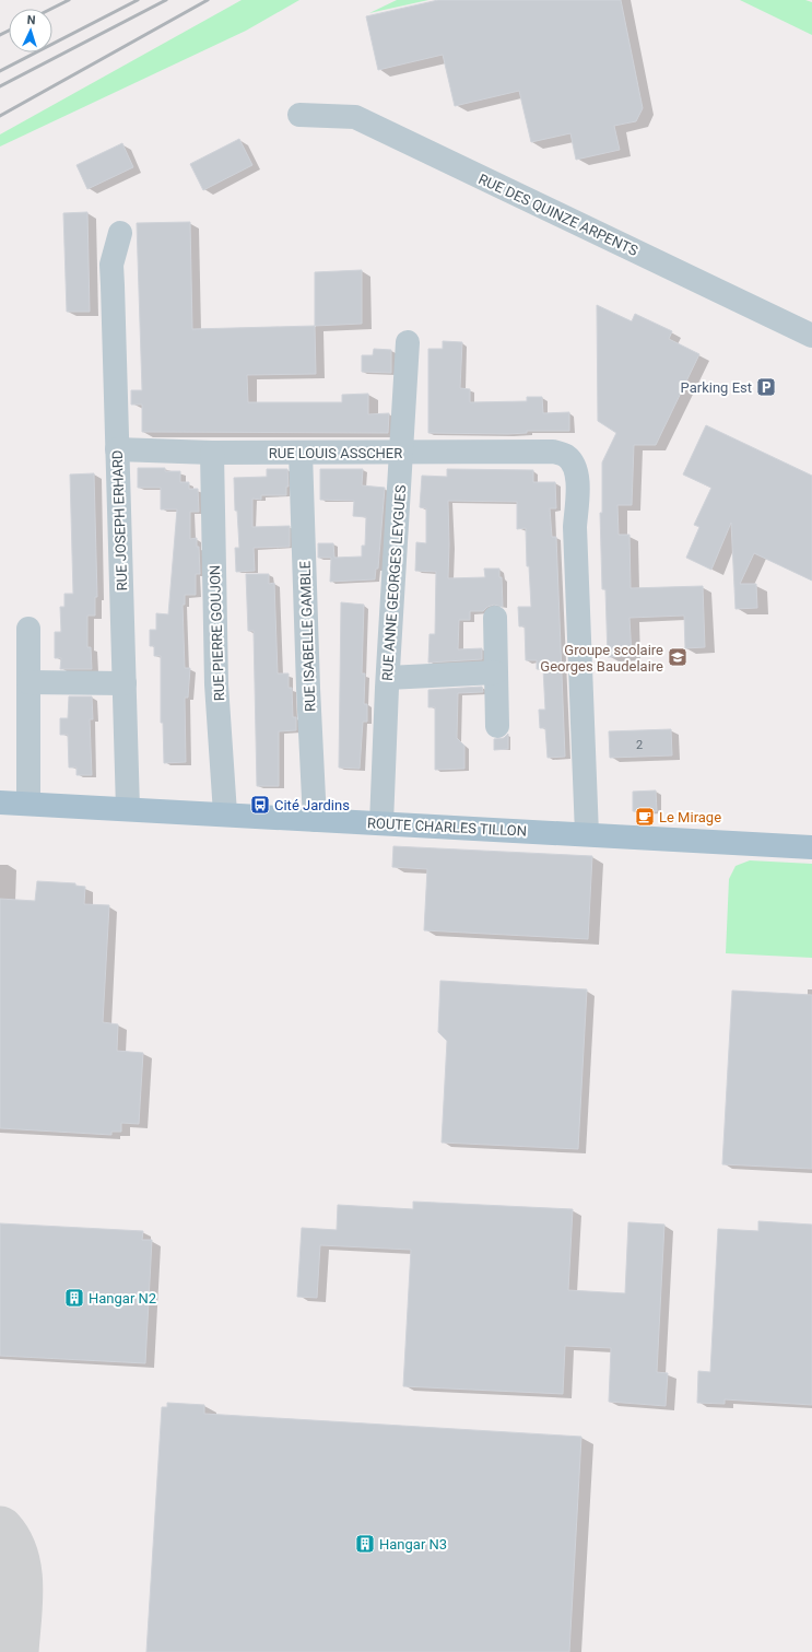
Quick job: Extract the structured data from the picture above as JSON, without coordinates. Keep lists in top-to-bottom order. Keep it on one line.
{"streets":{"main road":["ROUTE CHARLES TILLON"],"street":["RUE DES QUINZE ARPENTS","RUE LOUIS ASSCHER","RUE JOSEPH ERHARD","RUE ANNE GEORGES LEYGUES","RUE PIERRE GOUJON","RUE ISABELLE GAMBLE"]},"crossings":[["RUE LOUIS ASSCHER","RUE JOSEPH ERHARD"],["RUE LOUIS ASSCHER","RUE ANNE GEORGES LEYGUES"],["RUE LOUIS ASSCHER","RUE PIERRE GOUJON"],["RUE LOUIS ASSCHER","RUE ISABELLE GAMBLE"],["RUE LOUIS ASSCHER","ROUTE CHARLES TILLON"],["RUE JOSEPH ERHARD","ROUTE CHARLES TILLON"],["RUE ANNE GEORGES LEYGUES","ROUTE CHARLES TILLON"],["RUE PIERRE GOUJON","ROUTE CHARLES TILLON"],["RUE ISABELLE GAMBLE","ROUTE CHARLES TILLON"]],"places":{"parking":["Parking Est"],"school or university":["Groupe scolaire Georges Baudelaire"],"bus stop":["Cité Jardins"],"cafe":["Le Mirage"],"building":["Hangar N2","Hangar N3"]},"house_numbers":["2"],"north":"top"}
